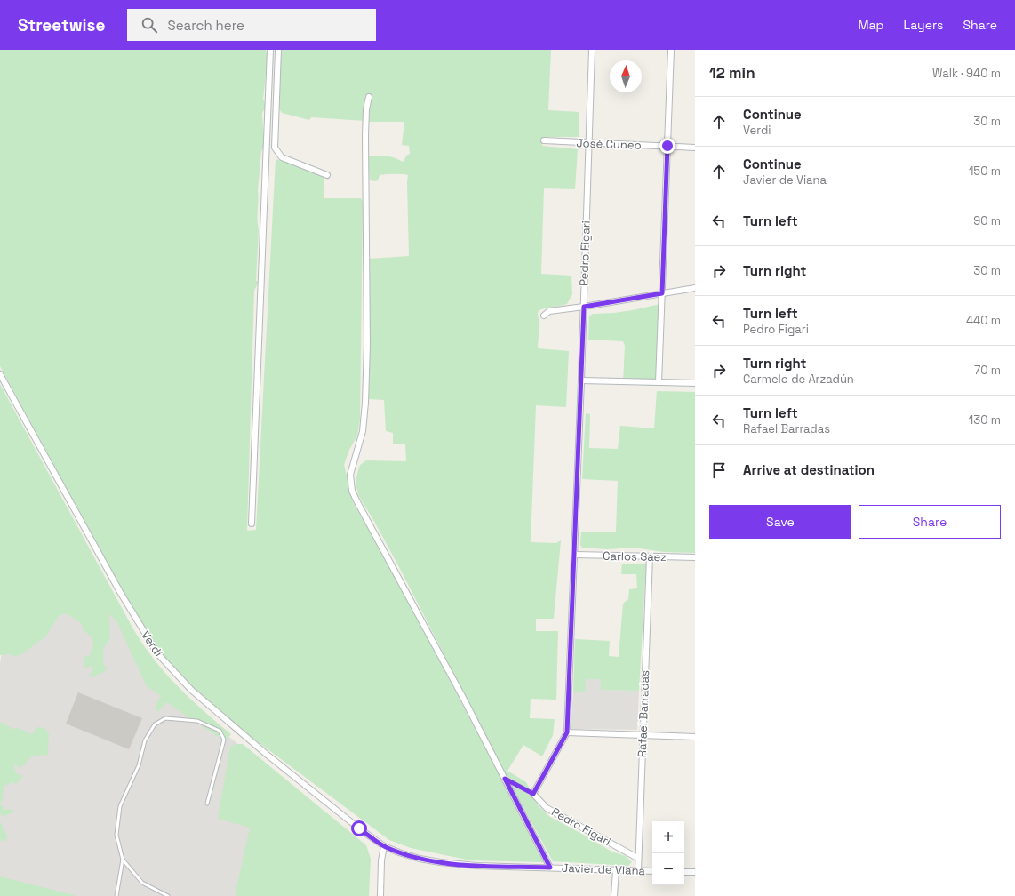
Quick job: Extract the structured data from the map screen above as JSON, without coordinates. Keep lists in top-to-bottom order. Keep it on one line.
{"streets":{"street":["José Cuneo","Pedro Figari","Carlos Sáez","Verdi","Rafael Barradas","Javier de Viana"]},"crossings":[["José Cuneo","Pedro Figari"],["Pedro Figari","Carlos Sáez"],["Pedro Figari","Rafael Barradas"],["Carlos Sáez","Rafael Barradas"],["Verdi","Javier de Viana"],["Rafael Barradas","Javier de Viana"]],"north":"top","page":{"header":"Streetwise","search":"Search here","nav":["Map","Layers","Share"],"heading":["12 min","Walk · 940 m"],"list":[["Continue","Verdi","30 m"],["Continue","Javier de Viana","150 m"],["Turn left","90 m"],["Turn right","30 m"],["Turn left","Pedro Figari","440 m"],["Turn right","Carmelo de Arzadún","70 m"],["Turn left","Rafael Barradas","130 m"],"Arrive at destination"],"buttons":["Save","Share"],"map_buttons":["+","−"]}}
